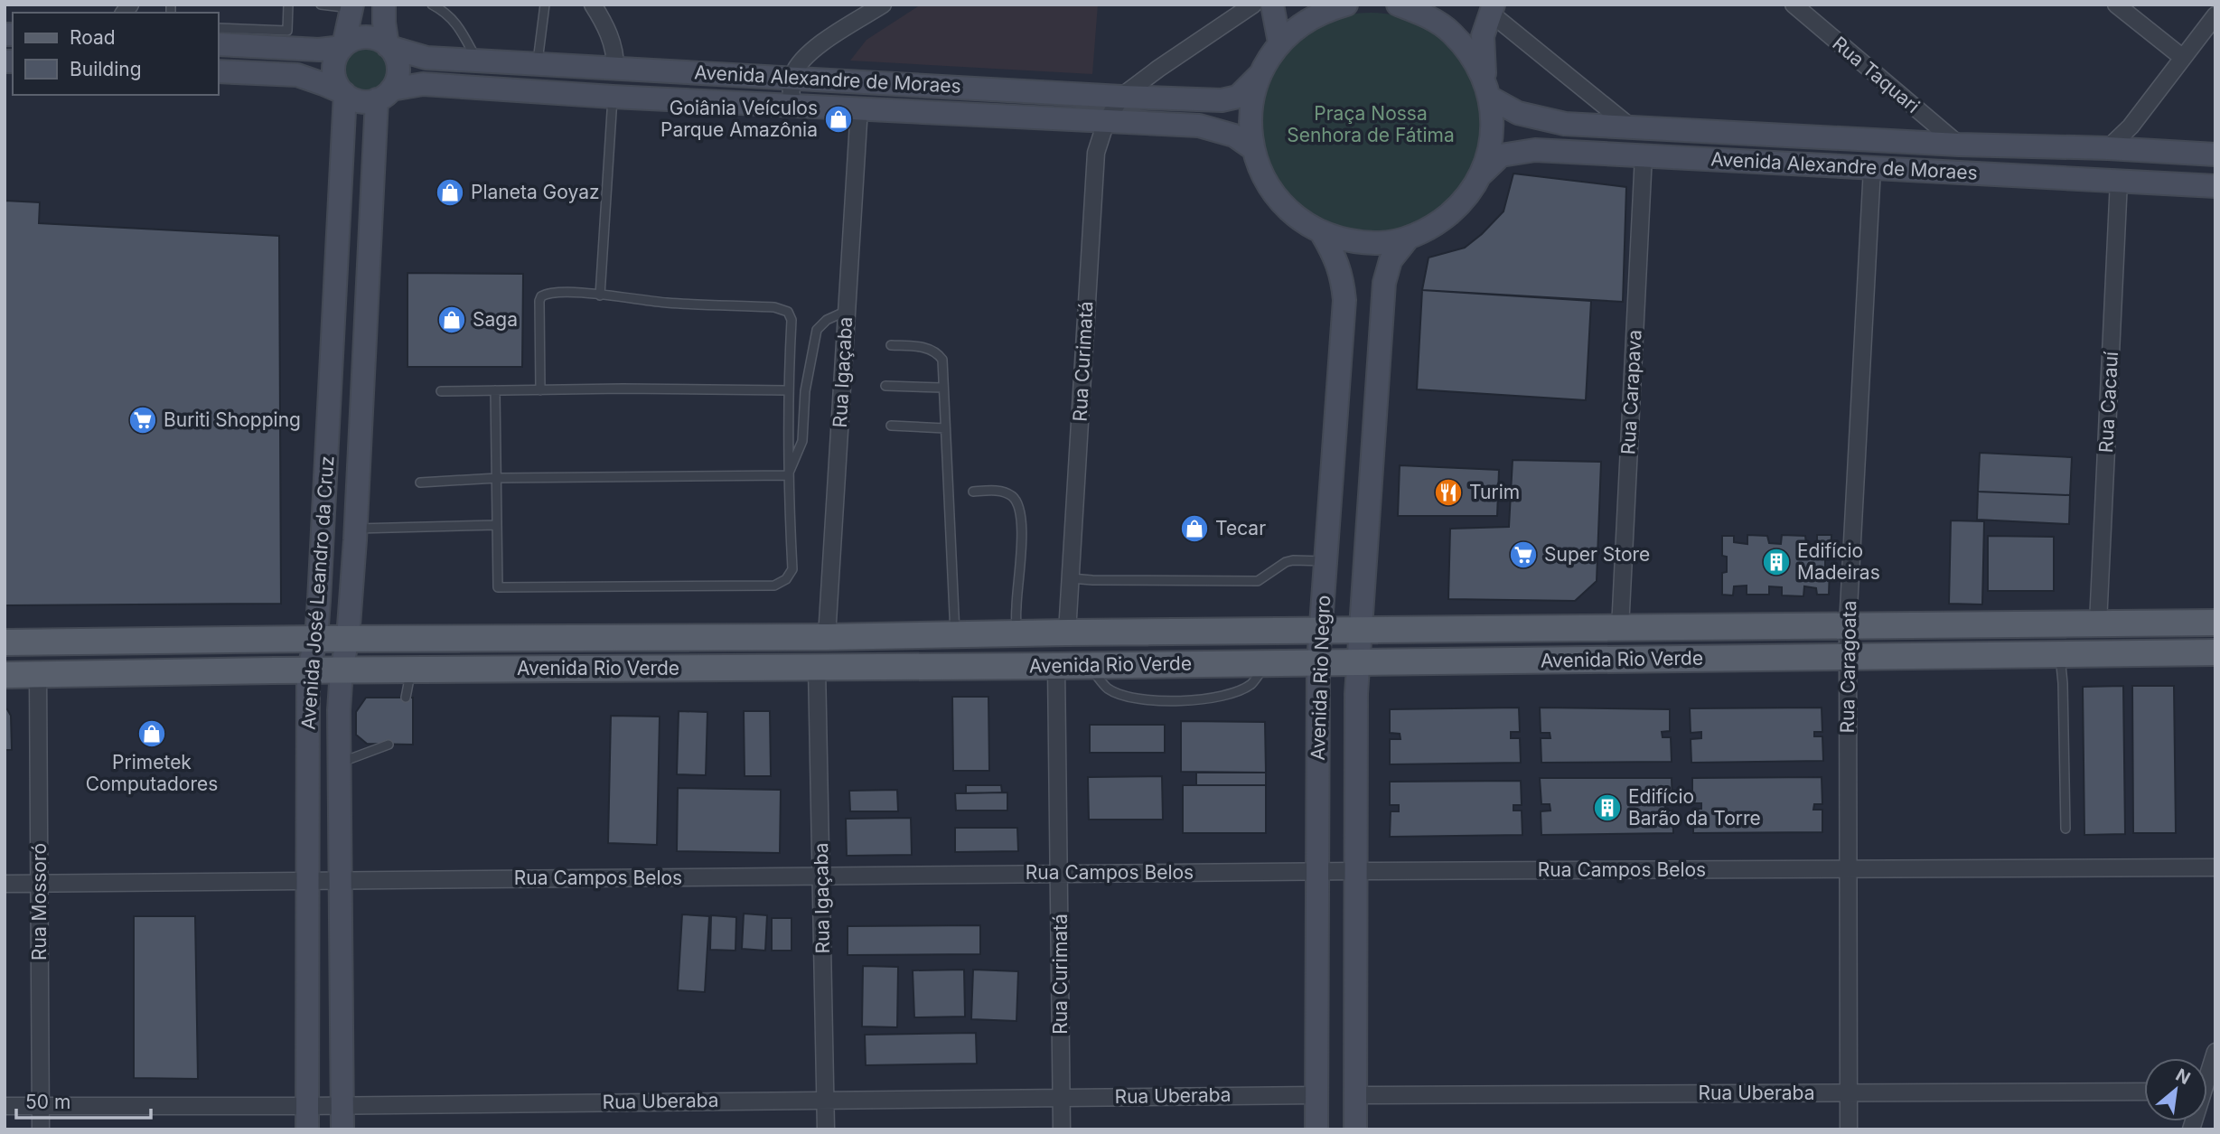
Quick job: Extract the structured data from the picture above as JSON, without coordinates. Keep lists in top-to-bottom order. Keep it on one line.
{"streets":{"main road":["Avenida Alexandre de Moraes","Avenida José Leandro da Cruz","Avenida Rio Verde","Avenida Rio Negro"],"street":["Rua Taquari","Rua Curimatá","Rua Igaçaba","Rua Carapava","Rua Cacauí","Rua Caragoata","Rua Campos Belos","Rua Mossoró","Rua Uberaba"]},"crossings":[["Rua Taquari","Avenida Alexandre de Moraes"],["Avenida Alexandre de Moraes","Rua Curimatá"],["Avenida Alexandre de Moraes","Rua Igaçaba"],["Avenida Alexandre de Moraes","Rua Carapava"],["Avenida Alexandre de Moraes","Rua Cacauí"],["Avenida Alexandre de Moraes","Avenida José Leandro da Cruz"],["Avenida Alexandre de Moraes","Rua Caragoata"],["Rua Curimatá","Avenida Rio Verde"],["Rua Curimatá","Rua Campos Belos"],["Rua Curimatá","Rua Uberaba"],["Rua Igaçaba","Avenida Rio Verde"],["Rua Igaçaba","Rua Campos Belos"],["Rua Igaçaba","Rua Uberaba"],["Rua Carapava","Avenida Rio Verde"],["Rua Cacauí","Avenida Rio Verde"],["Avenida José Leandro da Cruz","Avenida Rio Verde"],["Avenida José Leandro da Cruz","Rua Campos Belos"],["Avenida José Leandro da Cruz","Rua Uberaba"],["Avenida Rio Verde","Rua Caragoata"],["Avenida Rio Verde","Avenida Rio Negro"],["Avenida Rio Verde","Rua Mossoró"],["Rua Caragoata","Rua Campos Belos"],["Rua Caragoata","Rua Uberaba"],["Avenida Rio Negro","Rua Campos Belos"],["Avenida Rio Negro","Rua Uberaba"],["Rua Campos Belos","Rua Mossoró"],["Rua Mossoró","Rua Uberaba"]],"parks":["Praça Nossa Senhora de Fátima"],"places":{"shop":["Goiânia Veículos Parque Amazônia","Planeta Goyaz","Saga","Tecar","Primetek Computadores"],"supermarket":["Buriti Shopping","Super Store"],"restaurant":["Turim"],"building":["Edifício Madeiras","Edifício Barão da Torre"]},"legend":["Road","Building"],"scale_bar":"50 m","north":"top right"}
